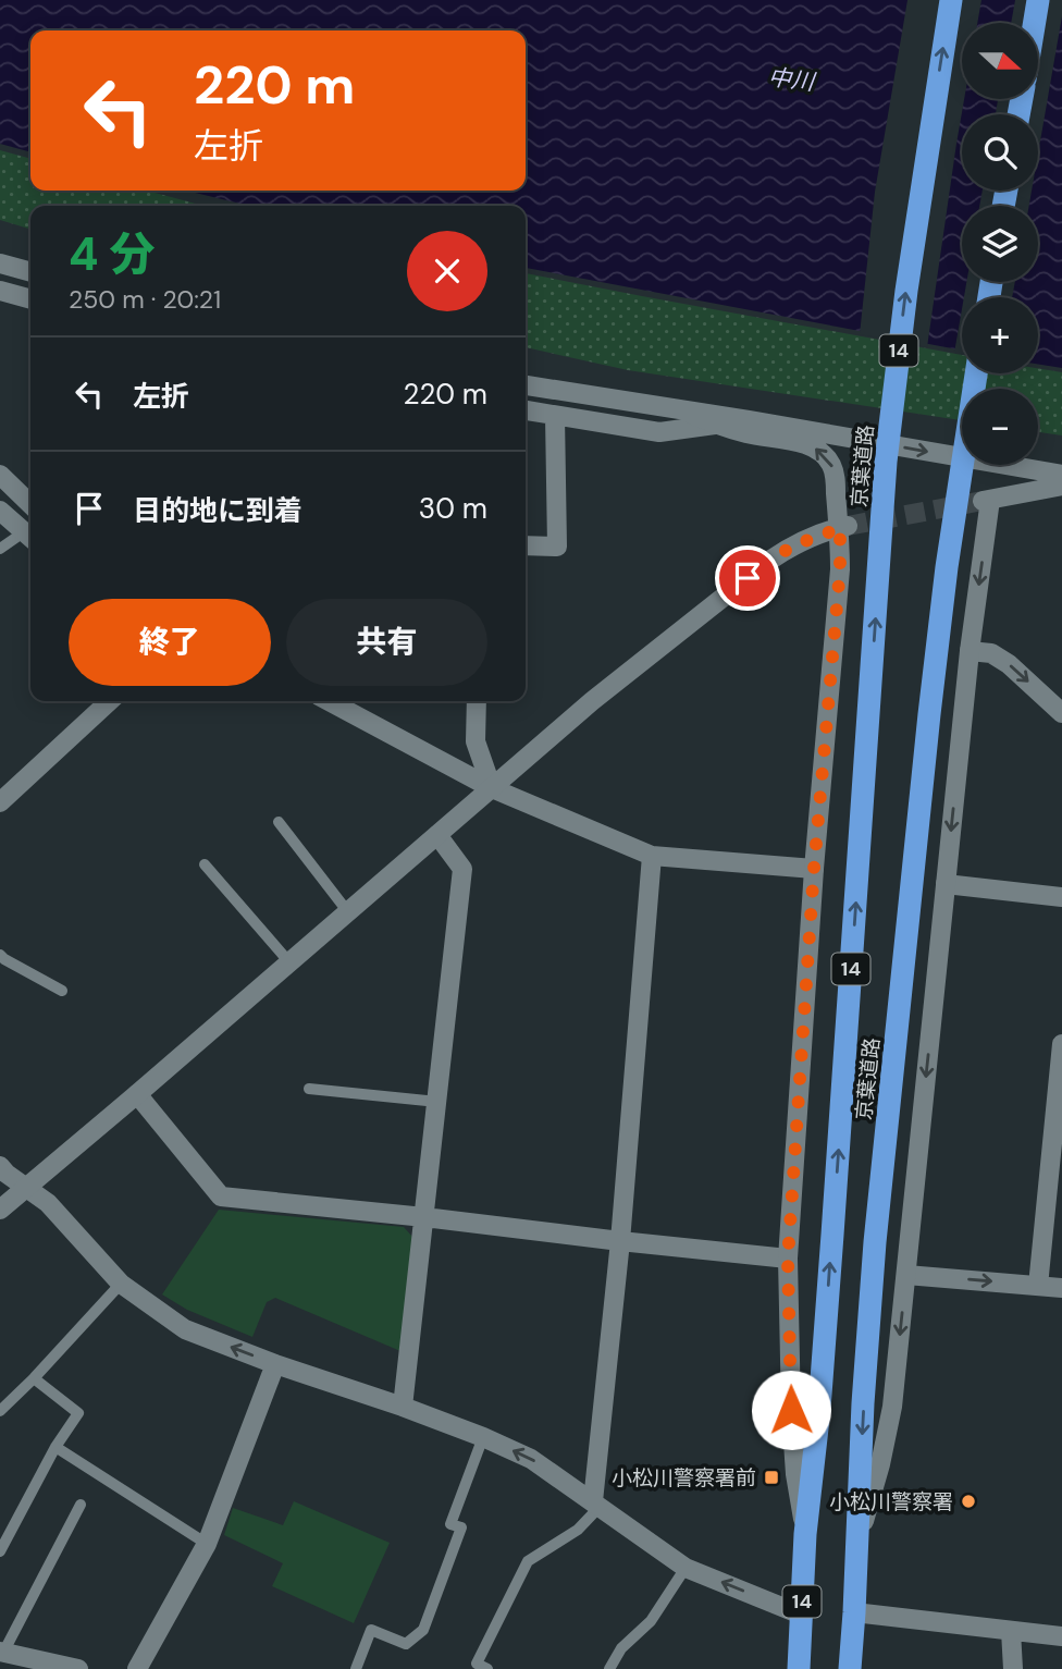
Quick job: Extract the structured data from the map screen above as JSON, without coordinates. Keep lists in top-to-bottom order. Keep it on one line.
{"streets":{"highway":["14","京葉道路"]},"water":["中川"],"places":{"transit":["小松川警察署前"],"other":["小松川警察署"]},"north":"right","page":{"map_buttons":["+","−"],"turn":["220 m","左折"],"heading":["4 分","250 m · 20:21"],"list":[{"name":"左折","value":"220 m"},{"name":"目的地に到着","value":"30 m"}],"buttons":["終了","共有"]}}
